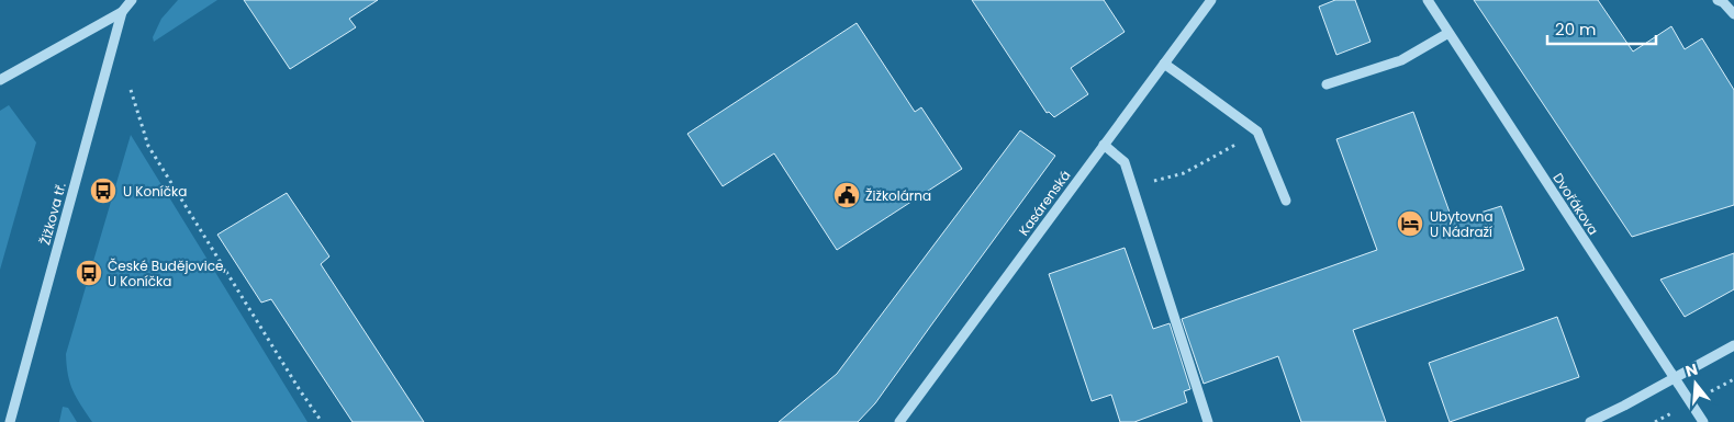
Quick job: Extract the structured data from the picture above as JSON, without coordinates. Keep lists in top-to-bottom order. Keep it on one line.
{"streets":{"street":["Kasárenská","Dvořákova","Žižkova tř."]},"places":{"bus stop":["U Koníčka","České Budějovice, U Koníčka"],"public building":["Žižkolárna"],"hotel":["Ubytovna U Nádraží"]},"scale_bar":"20 m","north":"top"}
